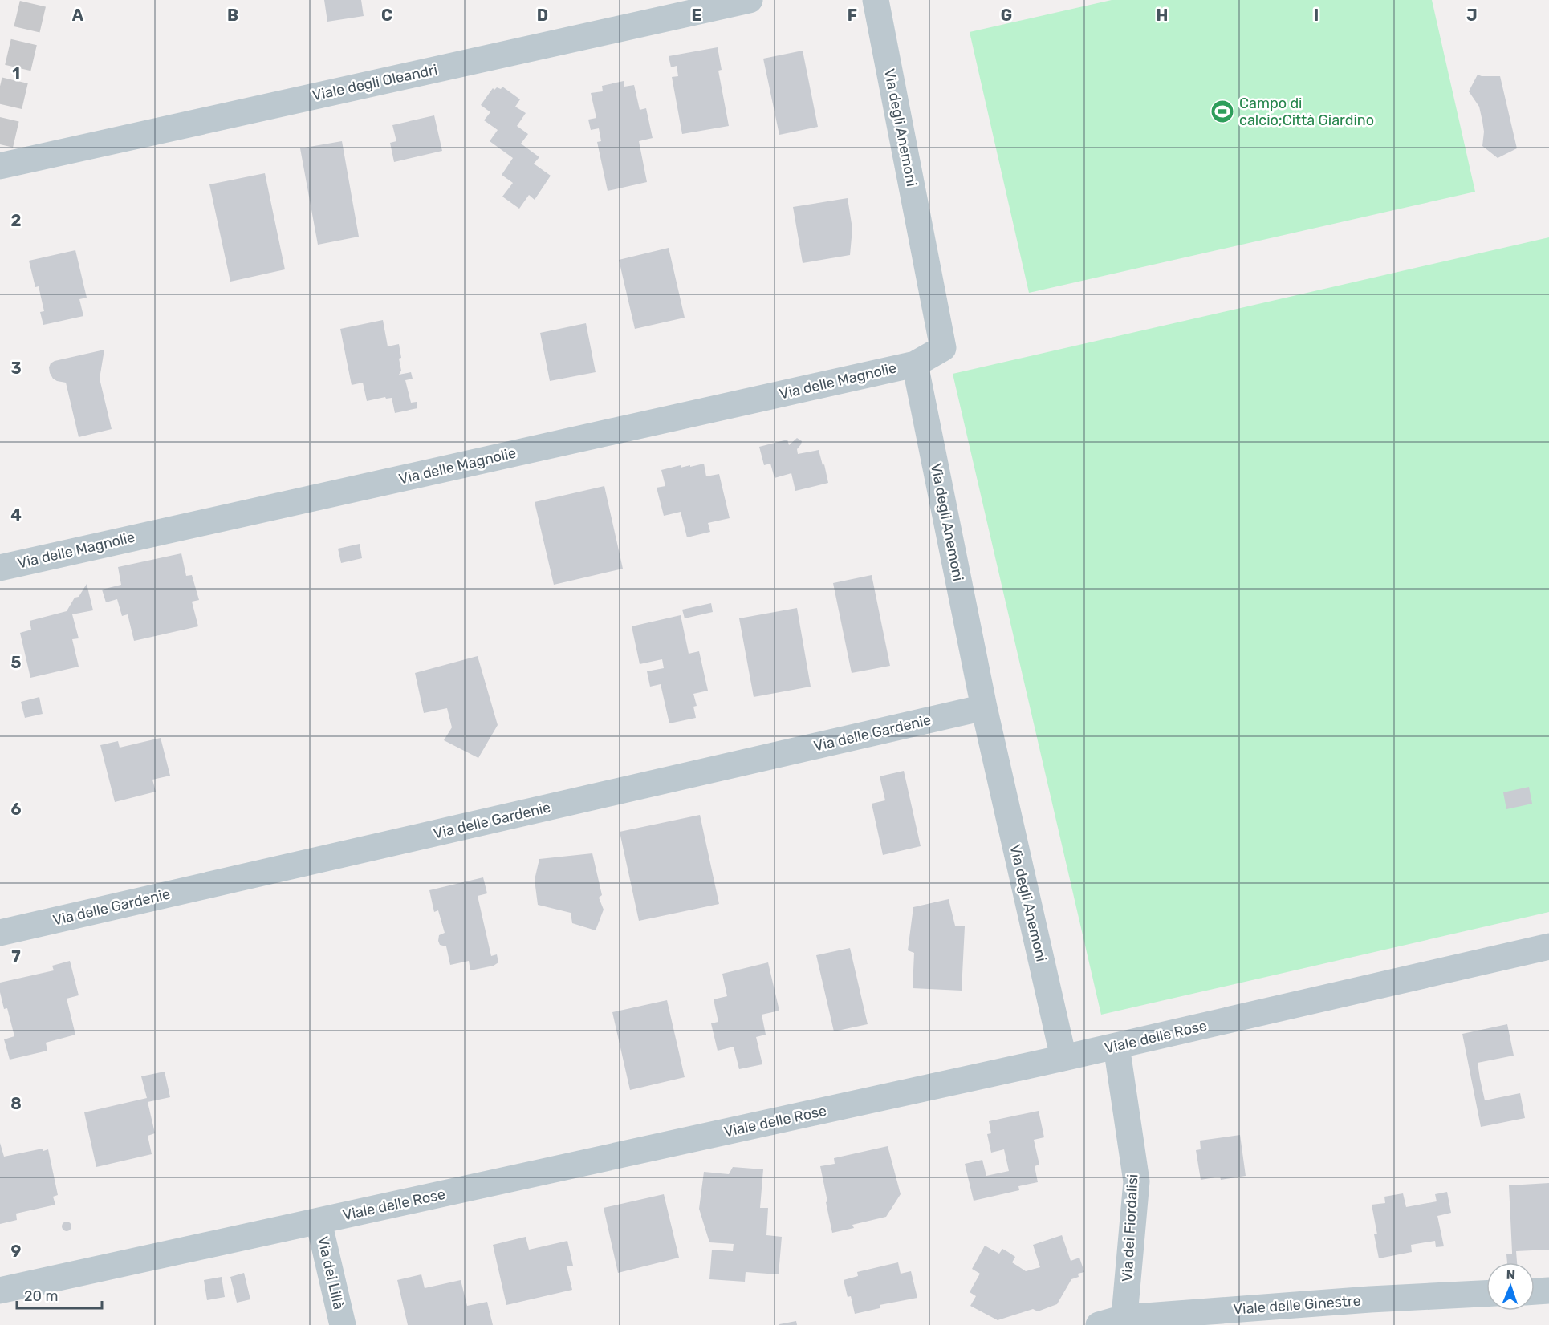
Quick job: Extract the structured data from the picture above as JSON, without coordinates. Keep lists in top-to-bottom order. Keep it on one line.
{"streets":{"street":["Viale degli Oleandri","Via degli Anemoni","Via delle Magnolie","Via delle Gardenie","Viale delle Rose","Via dei Fiordalisi","Via dei Lillà","Viale delle Ginestre"]},"crossings":[["Via degli Anemoni","Via delle Magnolie"],["Via degli Anemoni","Via delle Gardenie"],["Via degli Anemoni","Viale delle Rose"],["Viale delle Rose","Via dei Fiordalisi"],["Viale delle Rose","Via dei Lillà"],["Via dei Fiordalisi","Viale delle Ginestre"]],"places":{"sports":["Campo di calcio;Città Giardino"]},"scale_bar":"20 m","north":"top","grid":{"columns":["A","B","C","D","E","F","G","H","I","J"],"rows":["1","2","3","4","5","6","7","8","9"]}}
